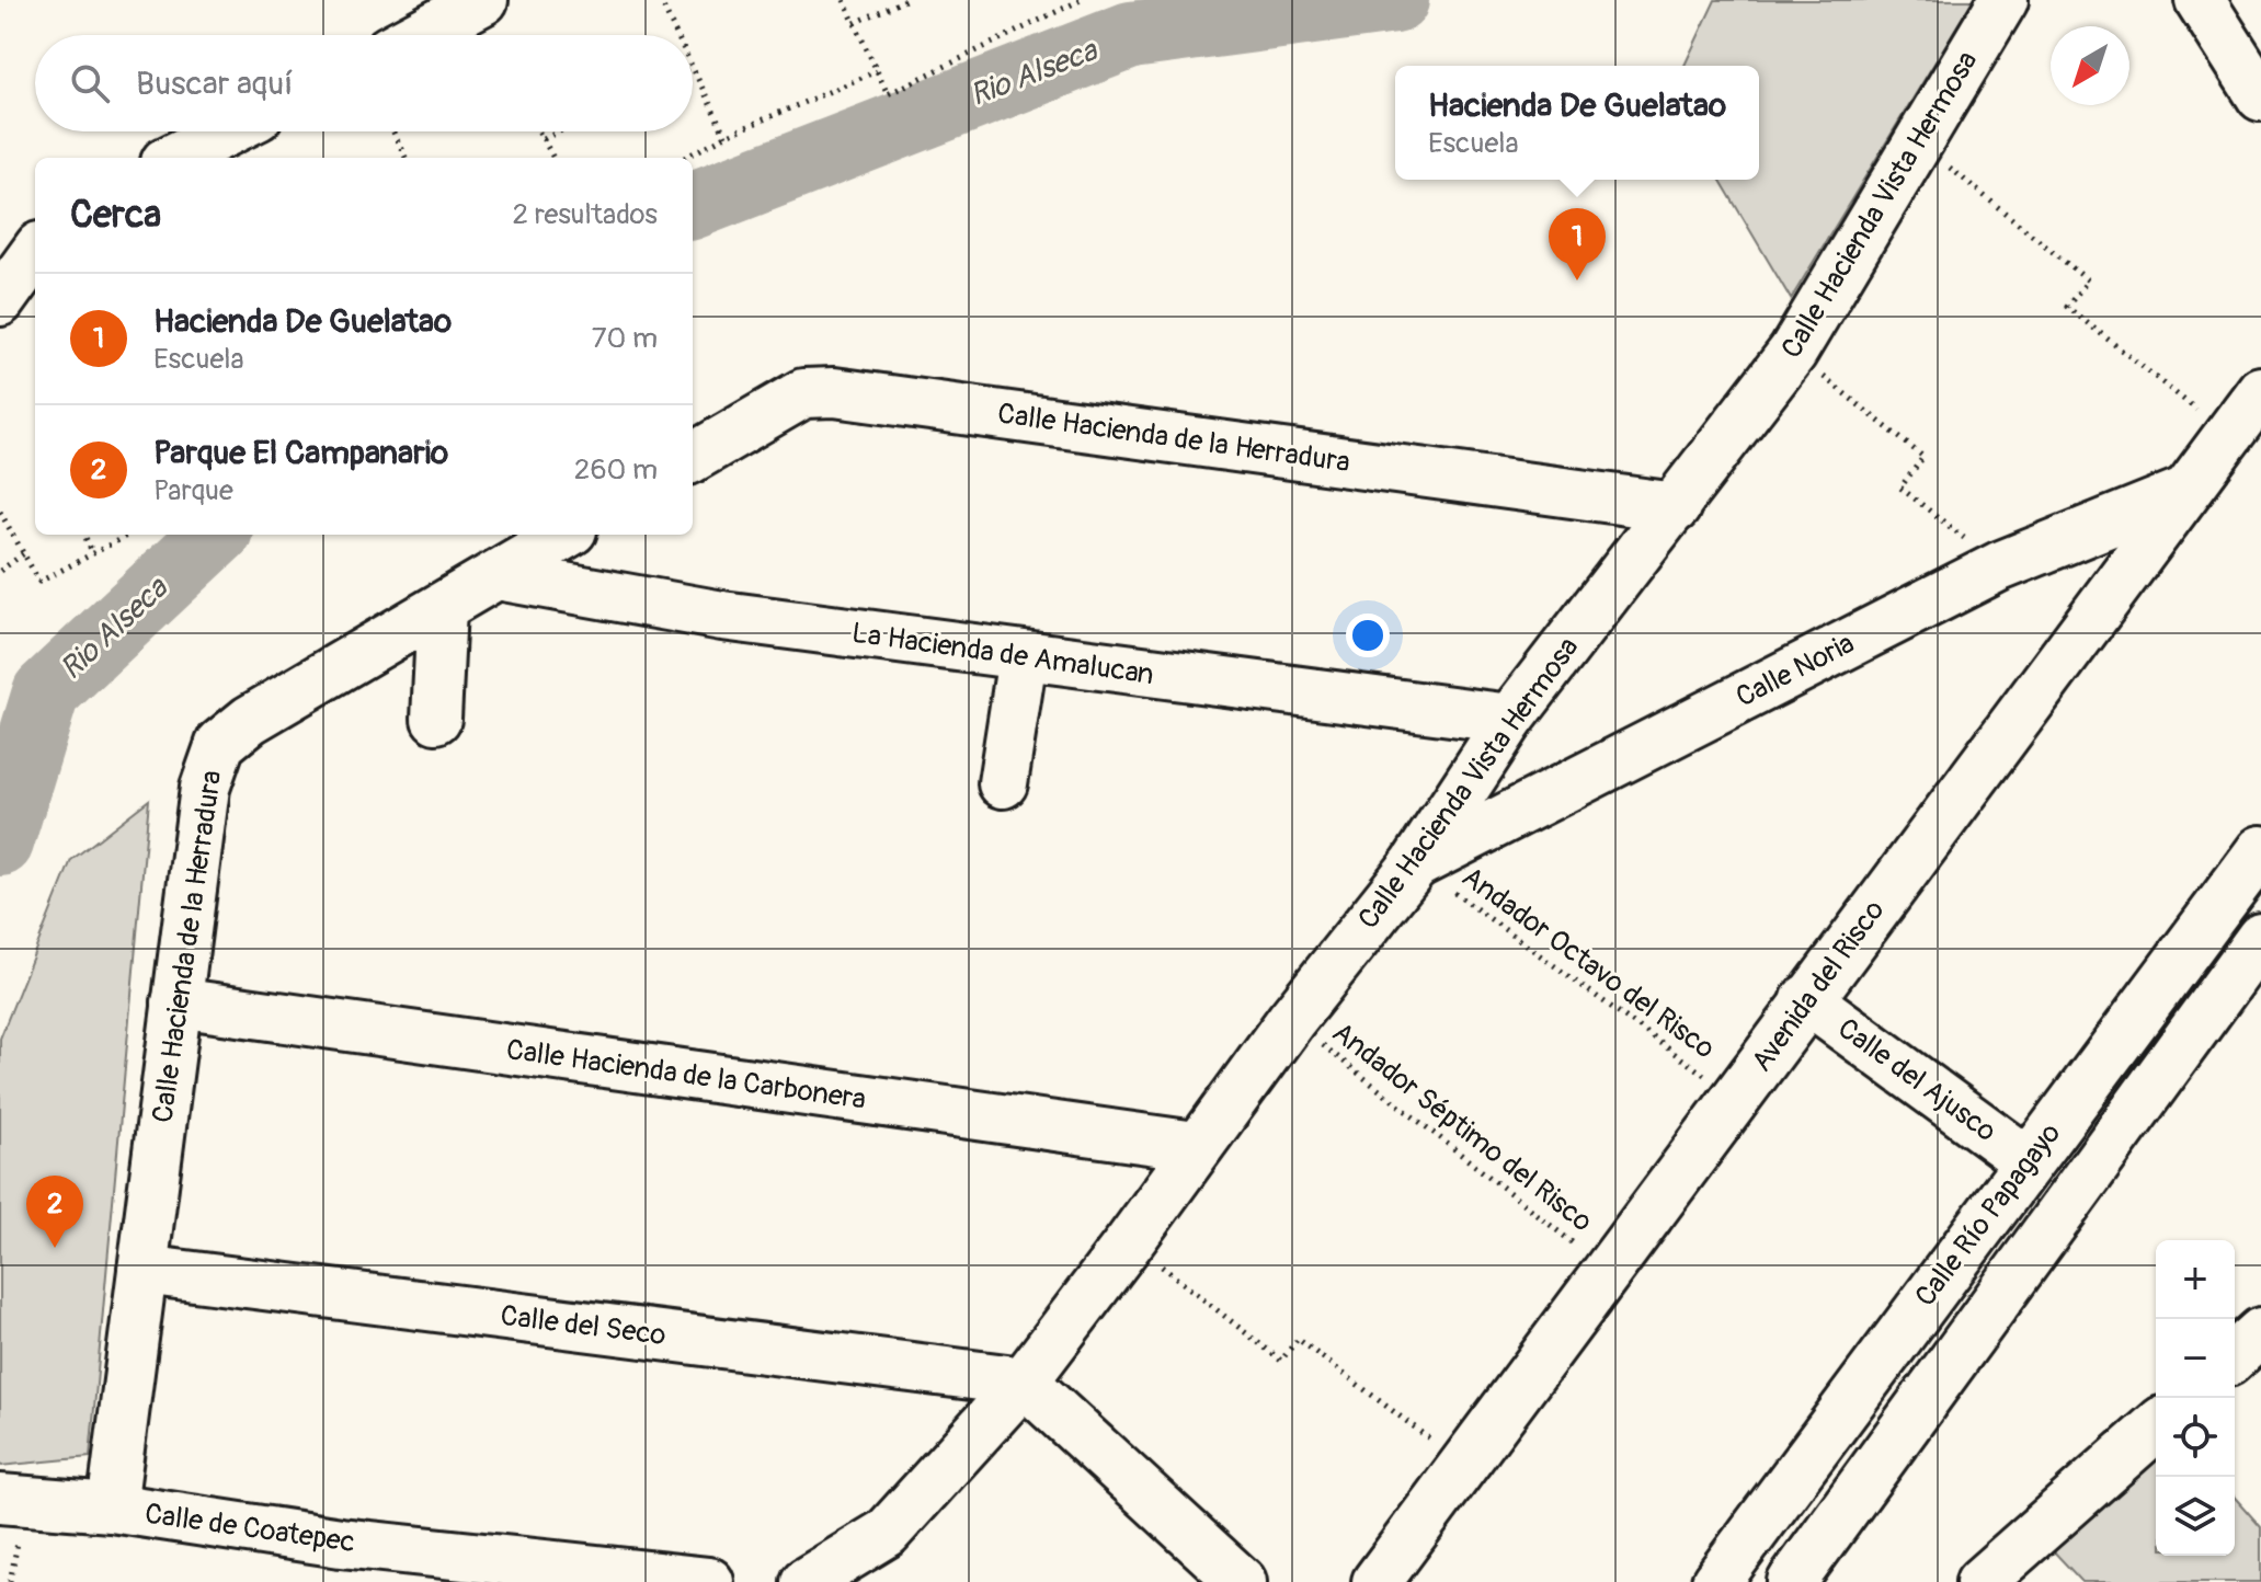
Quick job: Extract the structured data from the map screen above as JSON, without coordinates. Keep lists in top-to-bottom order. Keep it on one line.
{"streets":{"street":["Calle Hacienda Vista Hermosa","Calle Hacienda de la Herradura","La Hacienda de Amalucan","Calle Noria","Avenida del Risco","Calle Hacienda de la Carbonera","Calle del Ajusco","Calle Río Papagayo","Calle del Seco","Calle de Coatepec"],"path":["Andador Octavo del Risco","Andador Séptimo del Risco"]},"crossings":[["Calle Hacienda Vista Hermosa","Calle Hacienda de la Herradura"],["Calle Hacienda Vista Hermosa","La Hacienda de Amalucan"],["Calle Hacienda Vista Hermosa","Calle Noria"],["Calle Hacienda Vista Hermosa","Andador Octavo del Risco"],["Calle Hacienda Vista Hermosa","Calle Hacienda de la Carbonera"],["Calle Hacienda Vista Hermosa","Andador Séptimo del Risco"],["Calle Hacienda Vista Hermosa","Calle del Seco"],["Calle Hacienda de la Herradura","La Hacienda de Amalucan"],["Calle Hacienda de la Herradura","Calle Hacienda de la Carbonera"],["Calle Hacienda de la Herradura","Calle del Seco"],["Calle Hacienda de la Herradura","Calle de Coatepec"],["Calle Noria","Andador Octavo del Risco"],["Calle Noria","Avenida del Risco"],["Andador Octavo del Risco","Avenida del Risco"],["Avenida del Risco","Calle del Ajusco"],["Avenida del Risco","Andador Séptimo del Risco"],["Calle del Ajusco","Calle Río Papagayo"]],"water":["Rio Alseca"],"north":"bottom left","page":{"search":"Buscar aquí","popup":["Hacienda De Guelatao","Escuela"],"heading":["Cerca","2 resultados"],"pins":["1","2"],"list":[{"mark":"1","name":"Hacienda De Guelatao","note":"Escuela","value":"70 m"},{"mark":"2","name":"Parque El Campanario","note":"Parque","value":"260 m"}],"map_buttons":["+","−"]}}
